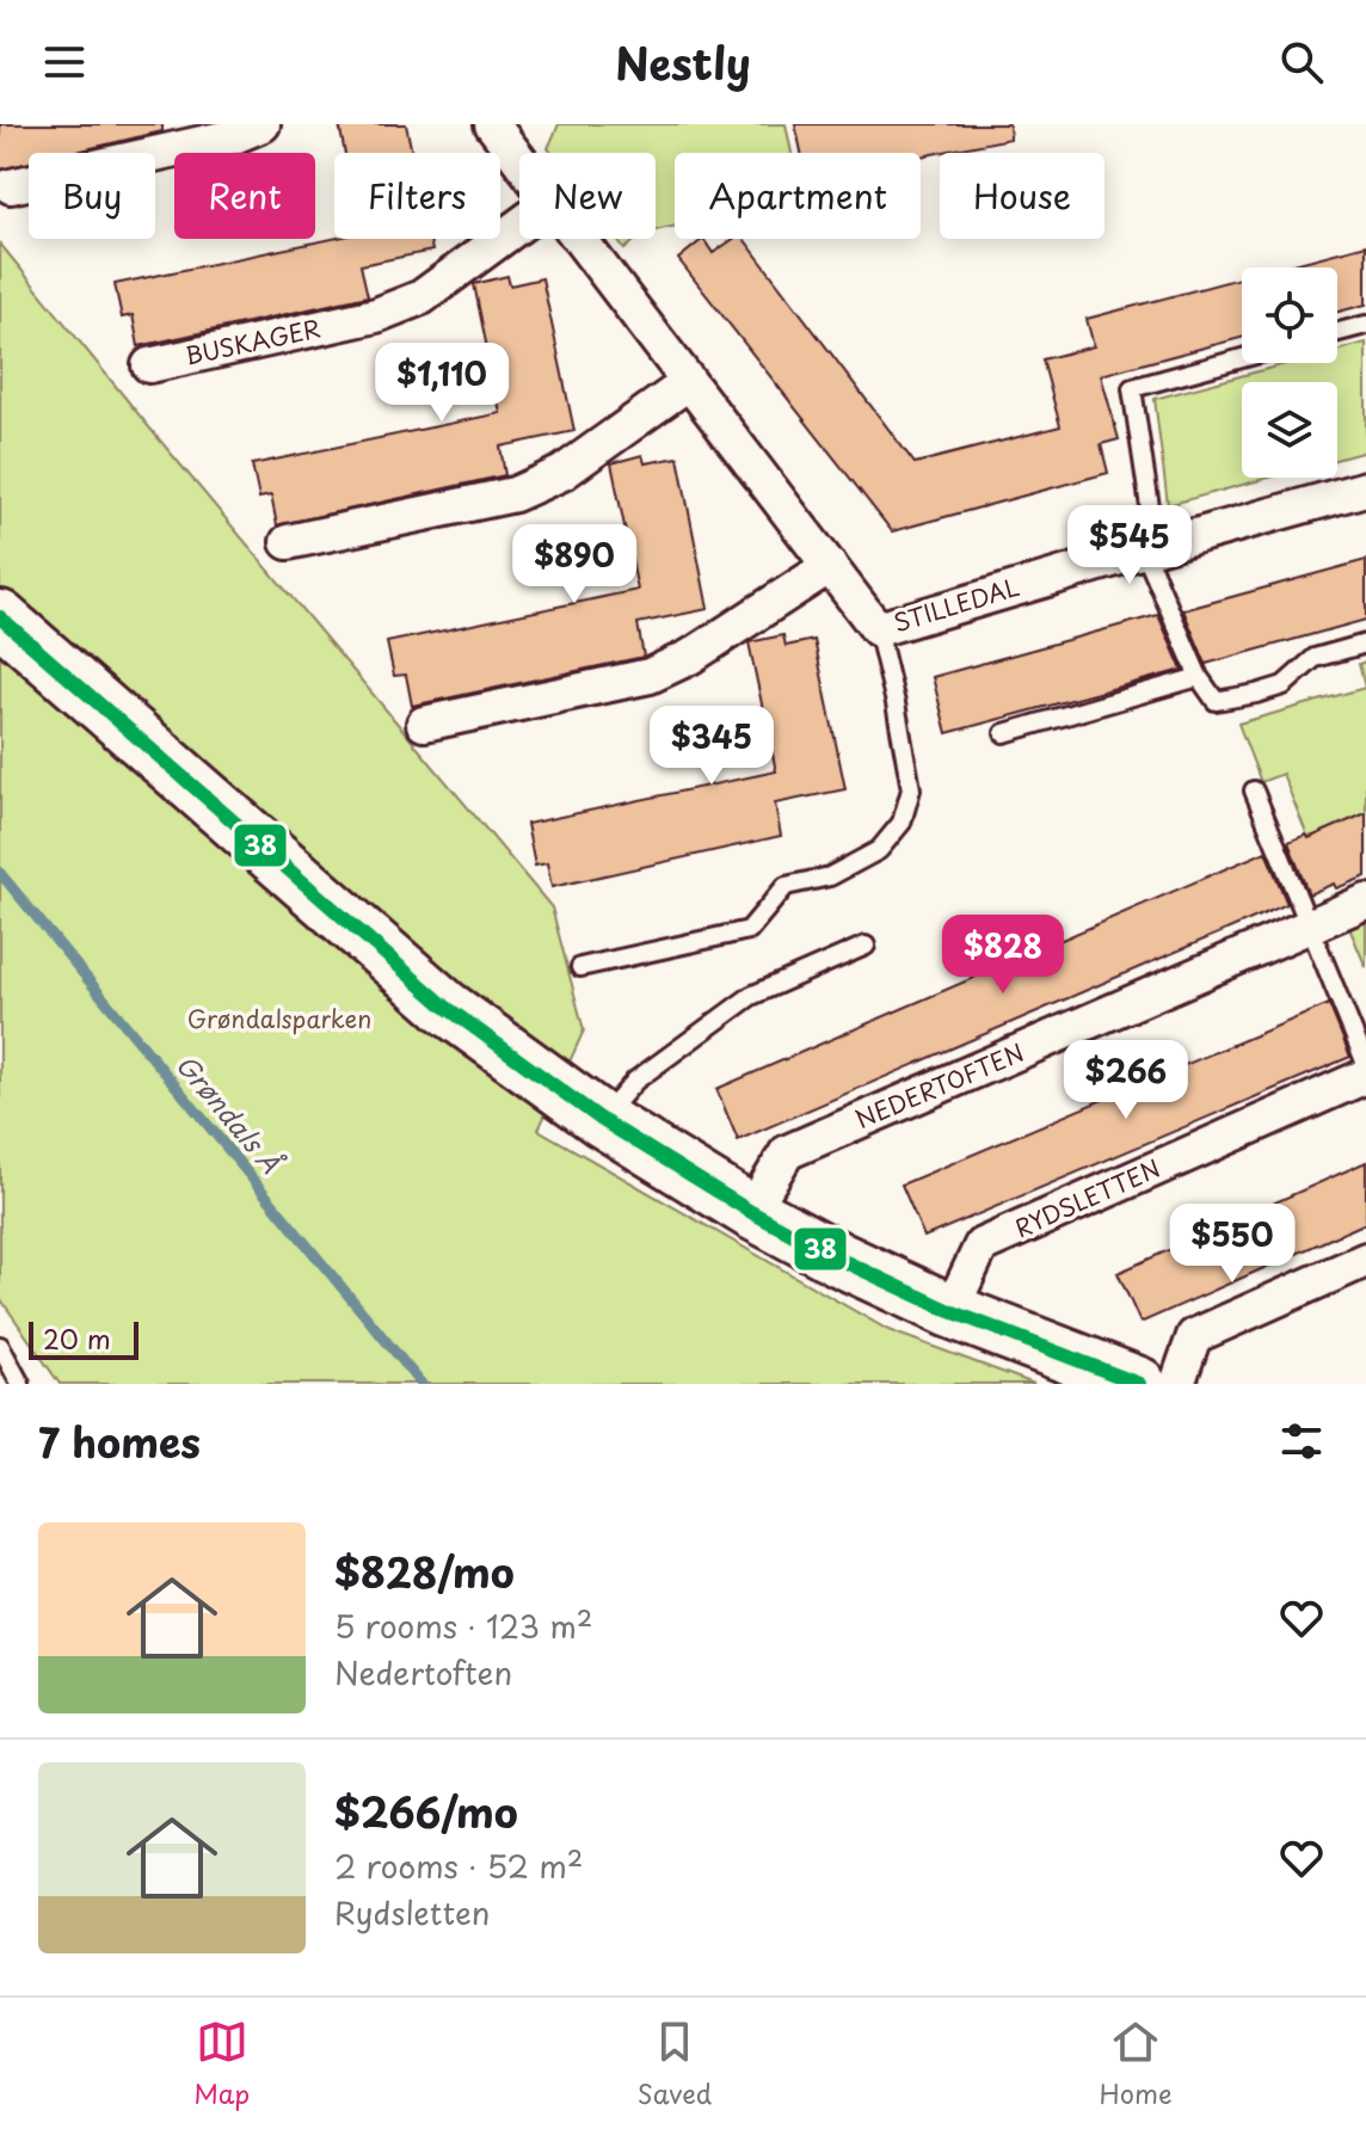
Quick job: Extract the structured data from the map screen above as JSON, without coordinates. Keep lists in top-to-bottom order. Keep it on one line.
{"streets":{"street":["BUSKAGER","STILLEDAL","NEDERTOFTEN","RYDSLETTEN"]},"water":["Grøndals Å"],"parks":["Grøndalsparken"],"lines":["transit line 38"],"scale_bar":"20 m","page":{"header":"Nestly","chip":["Buy","Rent","Filters","New","Apartment","House"],"price":["$1,110","$545","$890","$345","$828","$266","$550"],"scale":"20 m","heading":"7 homes","list":[{"name":"$828/mo","note":"5 rooms · 123 m² · Nedertoften"},{"name":"$266/mo","note":"2 rooms · 52 m² · Rydsletten"}],"tabs":["Map","Saved","Home"]}}
